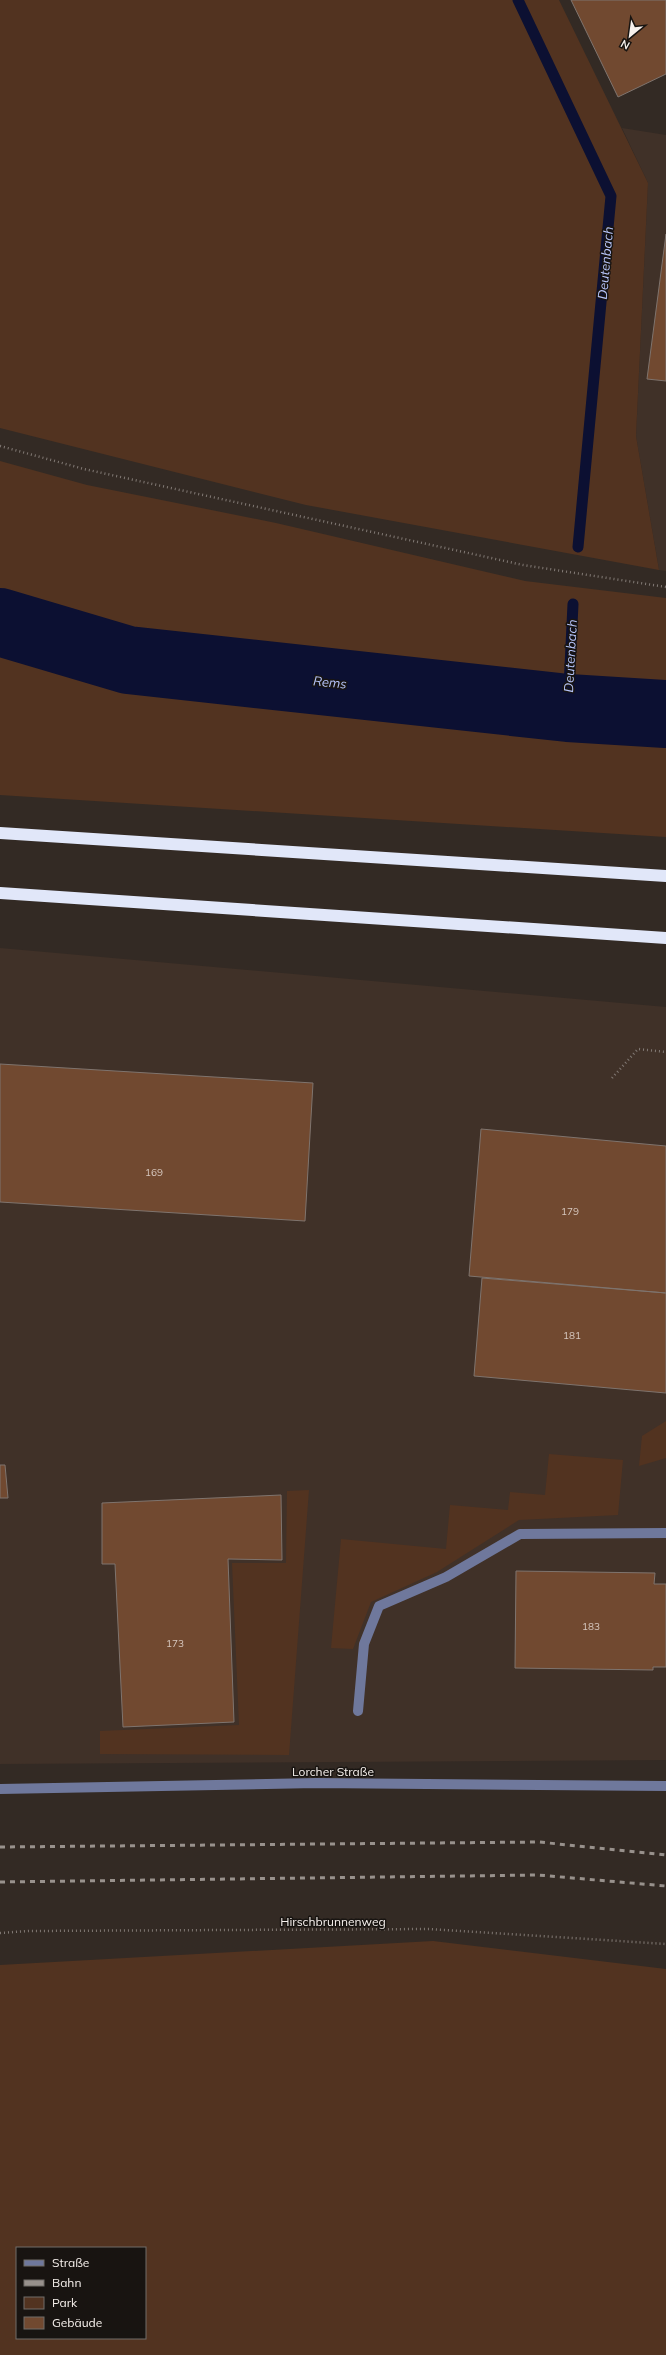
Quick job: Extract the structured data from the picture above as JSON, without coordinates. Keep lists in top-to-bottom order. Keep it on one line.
{"streets":{"street":["Lorcher Straße"],"path":["Hirschbrunnenweg"]},"water":["Deutenbach","Rems"],"house_numbers":["169","179","181","183","173"],"legend":["Straße","Bahn","Park","Gebäude"],"north":"bottom left"}
